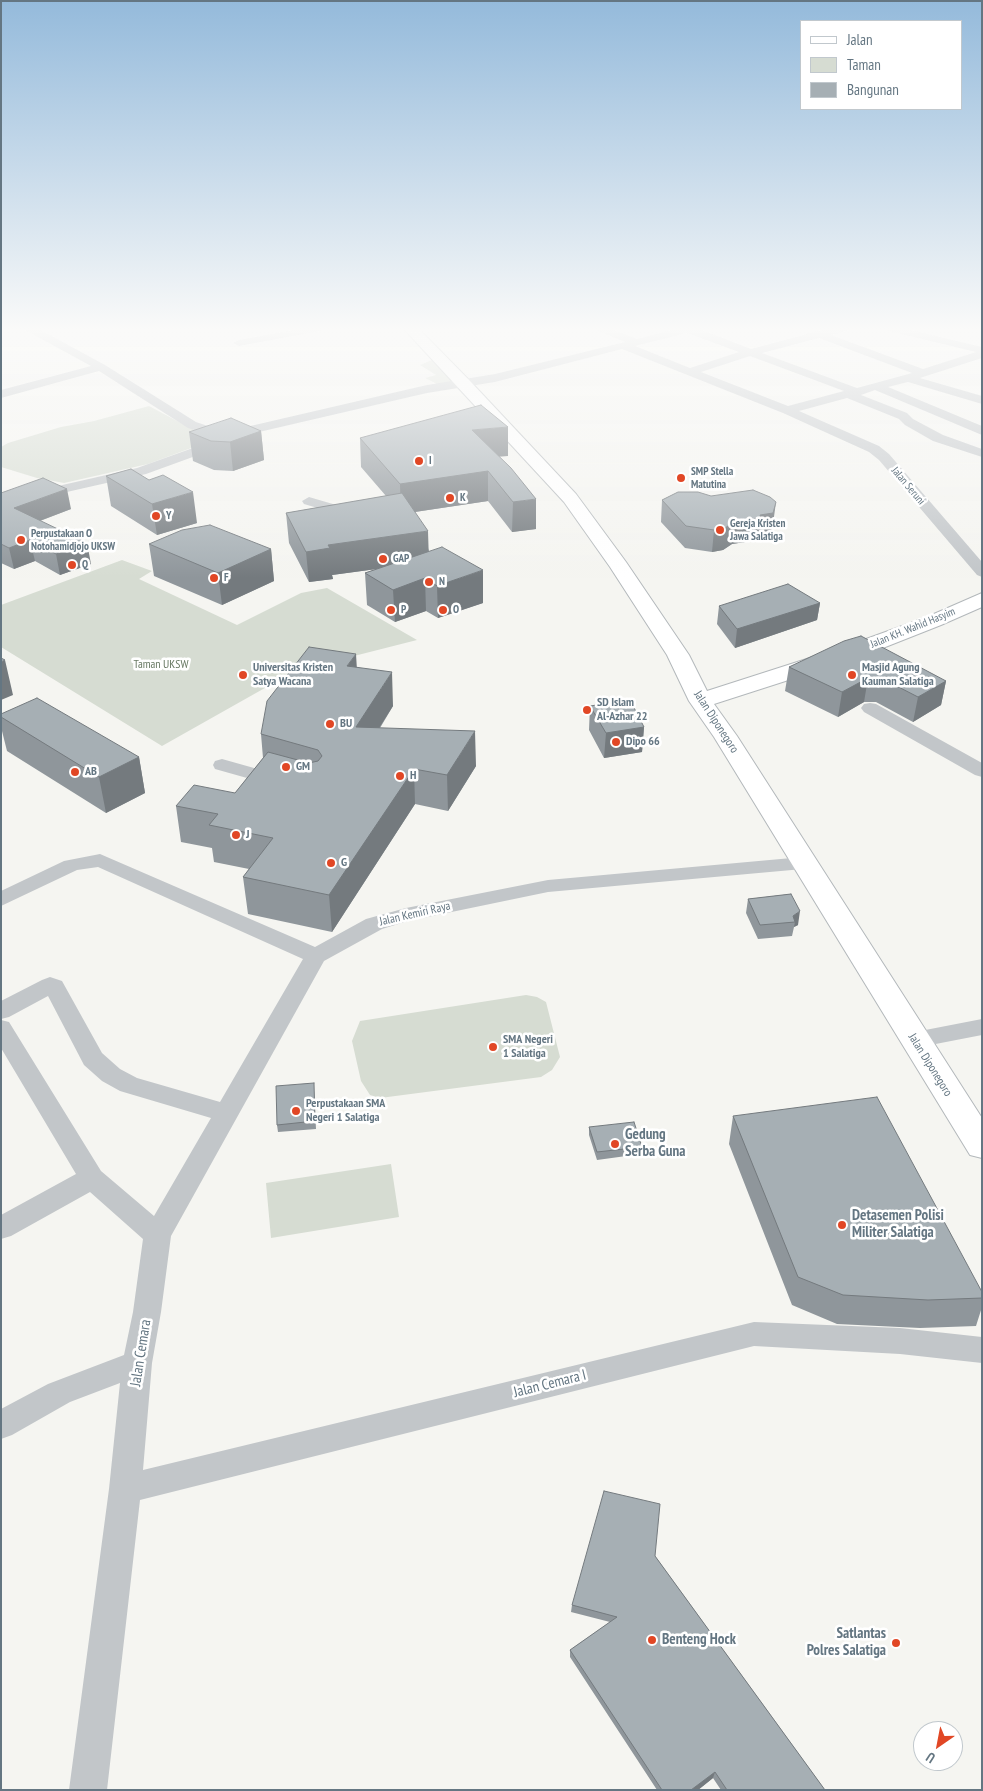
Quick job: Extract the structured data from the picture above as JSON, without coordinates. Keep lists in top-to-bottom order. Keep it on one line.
{"streets":{"main road":["Jalan KH. Wahid Hasyim","Jalan Diponegoro"],"street":["Jalan Seruni","Jalan Kemiri Raya","Jalan Cemara","Jalan Cemara I"]},"crossings":[["Jalan KH. Wahid Hasyim","Jalan Diponegoro"],["Jalan Diponegoro","Jalan Kemiri Raya"],["Jalan Kemiri Raya","Jalan Cemara"],["Jalan Cemara","Jalan Cemara I"]],"parks":["Taman UKSW"],"places":["I","SMP Stella Matutina","K","Y","Gereja Kristen Jawa Salatiga","Perpustakaan O Notohamidjojo UKSW","GAP","Q","F","N","P","O","Universitas Kristen Satya Wacana","Masjid Agung Kauman Salatiga","SD Islam Al-Azhar 22","BU","Dipo 66","GM","AB","H","J","G","SMA Negeri 1 Salatiga","Perpustakaan SMA Negeri 1 Salatiga","Gedung Serba Guna","Detasemen Polisi Militer Salatiga","Benteng Hock","Satlantas Polres Salatiga"],"legend":["Jalan","Taman","Bangunan"],"north":"bottom left"}
